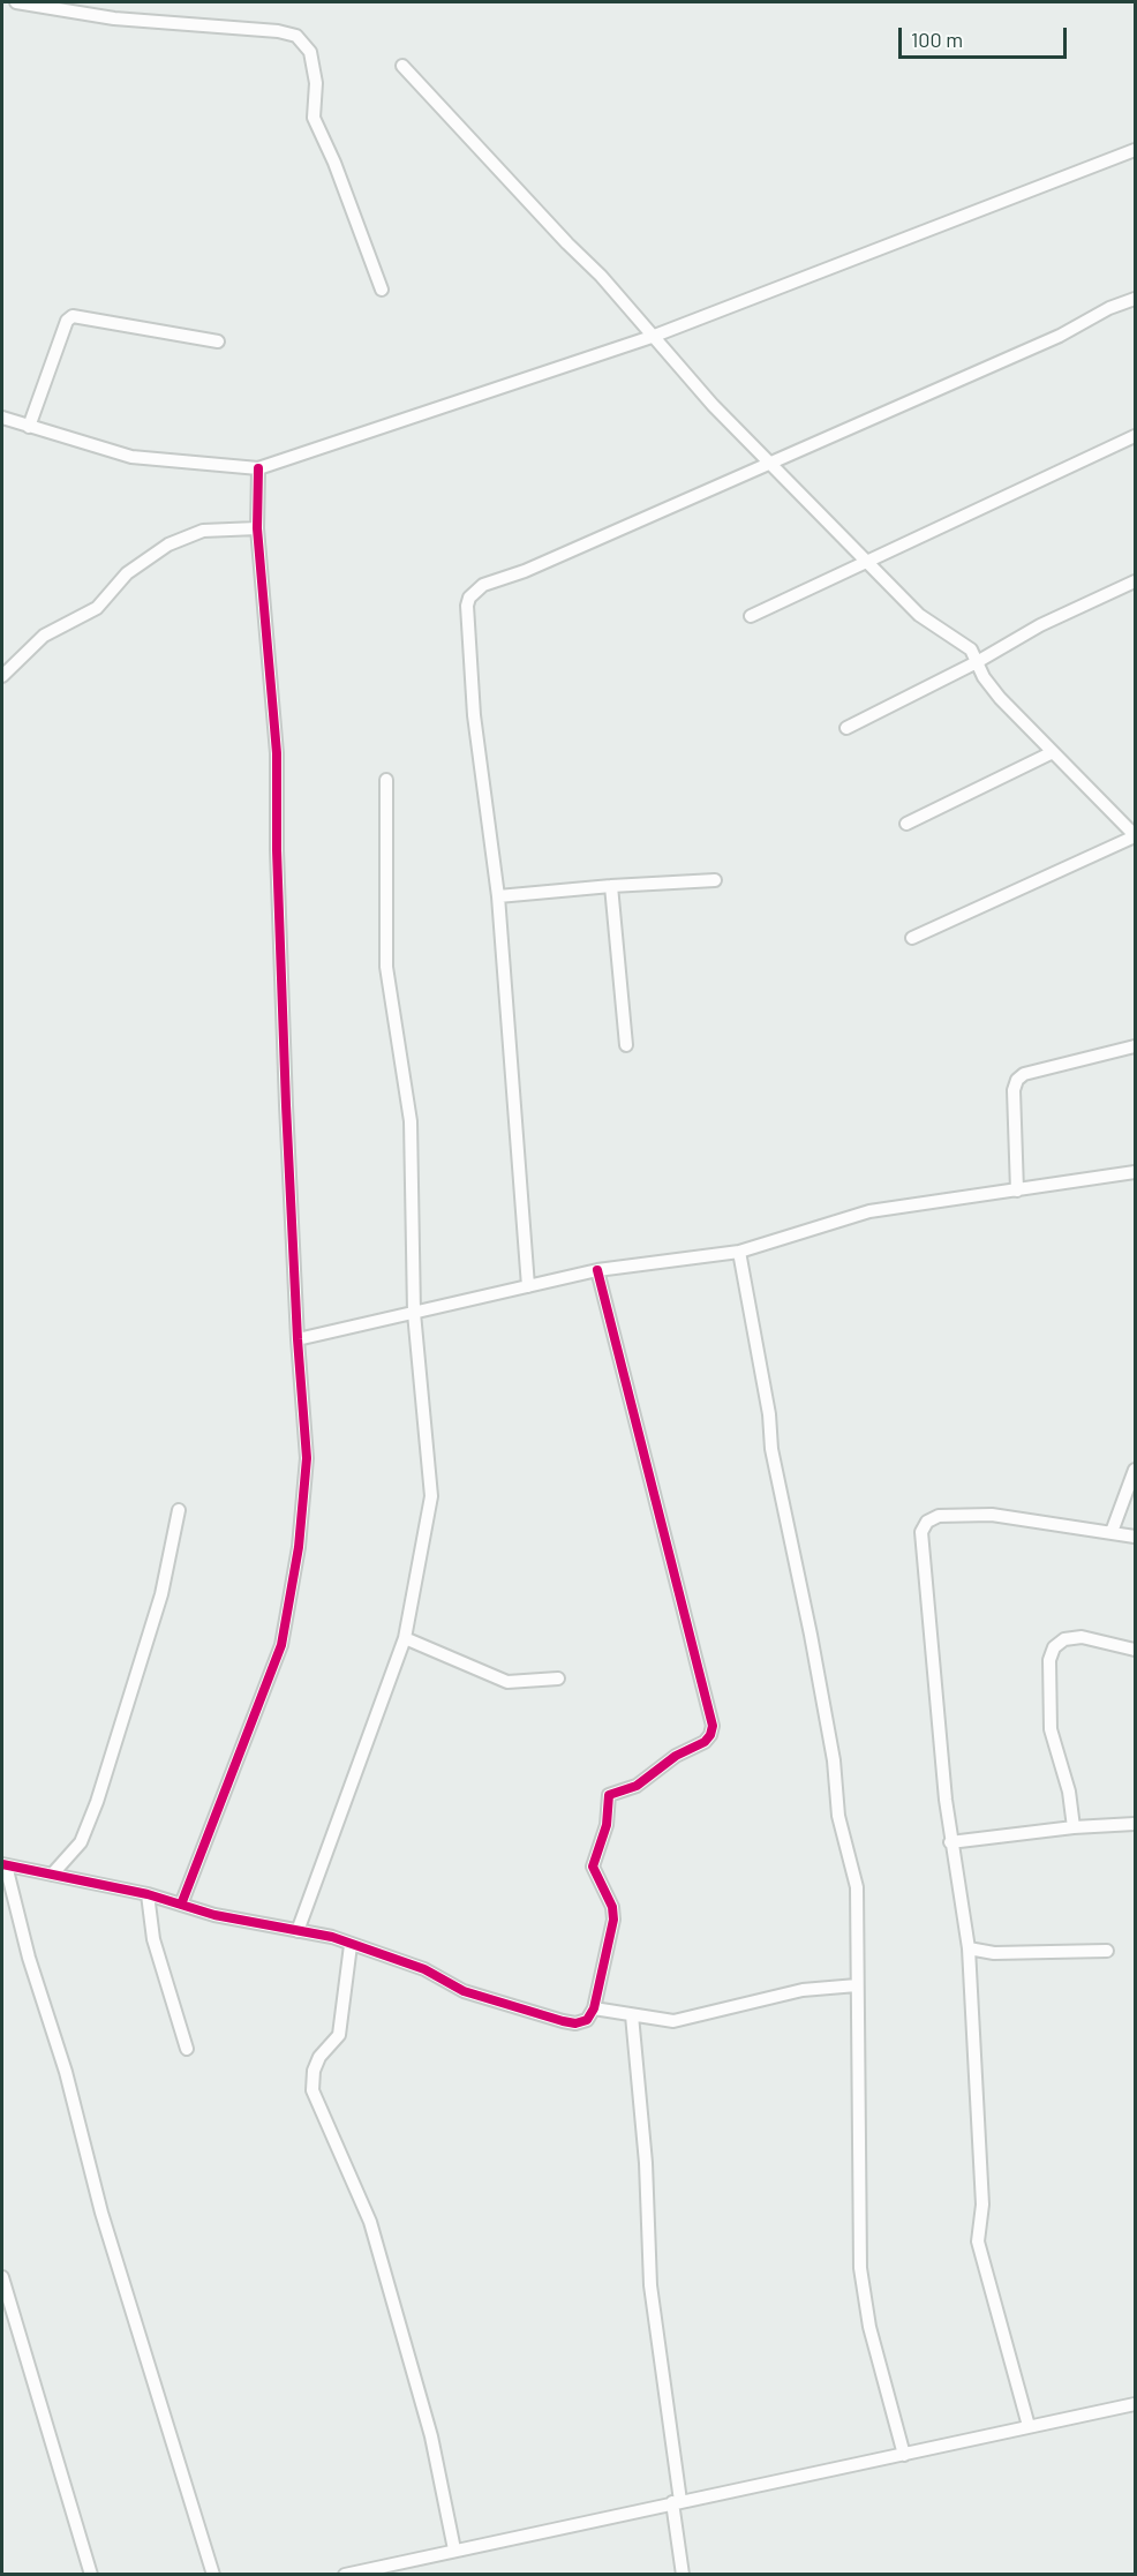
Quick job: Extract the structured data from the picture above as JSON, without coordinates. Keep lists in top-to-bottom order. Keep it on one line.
{"scale_bar":"100 m"}
